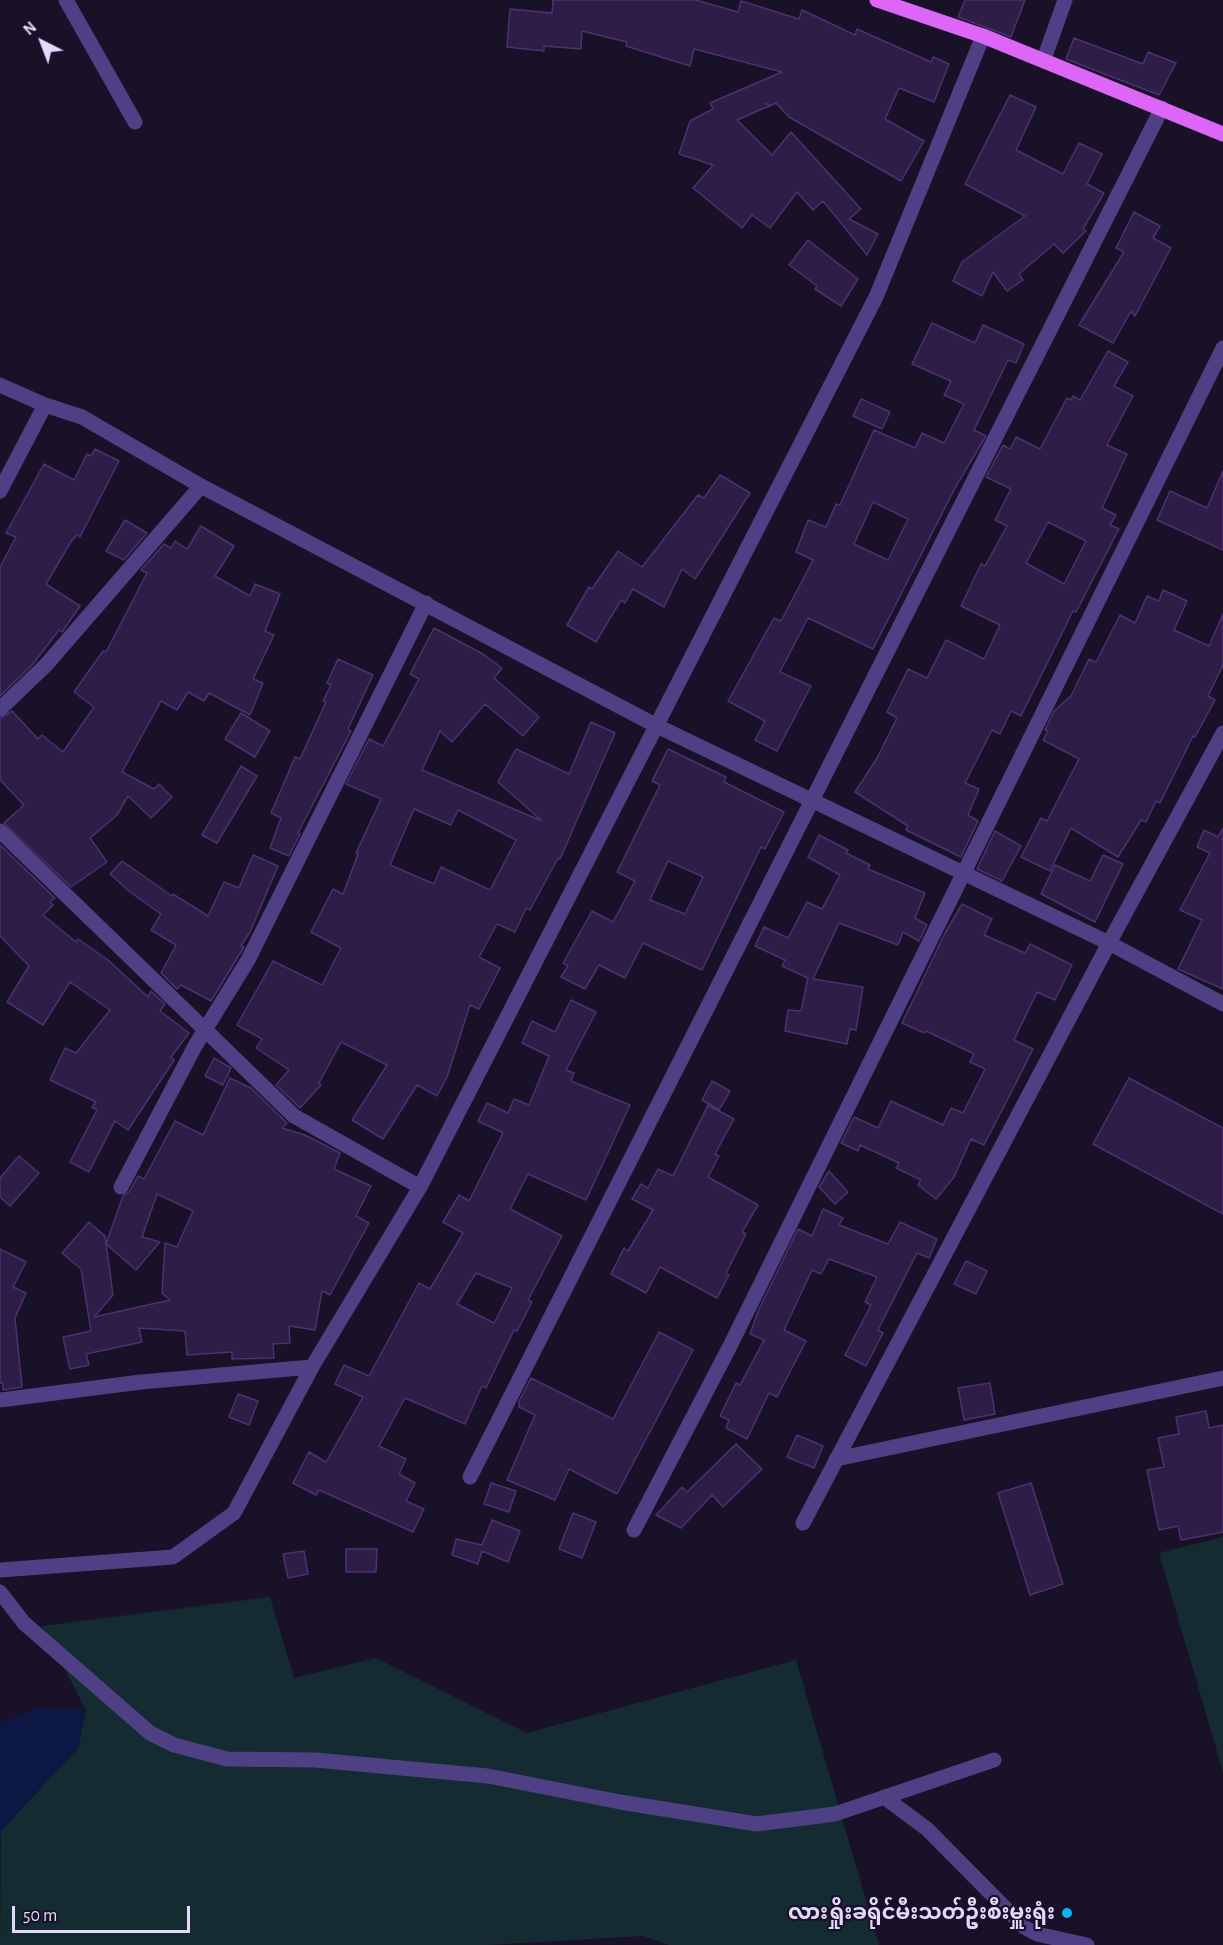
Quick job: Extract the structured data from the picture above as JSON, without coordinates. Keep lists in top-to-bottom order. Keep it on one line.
{"places":["လားရှိုးခရိုင်မီးသတ်ဦးစီးမှူးရုံး"],"scale_bar":"50 m","north":"top left"}
